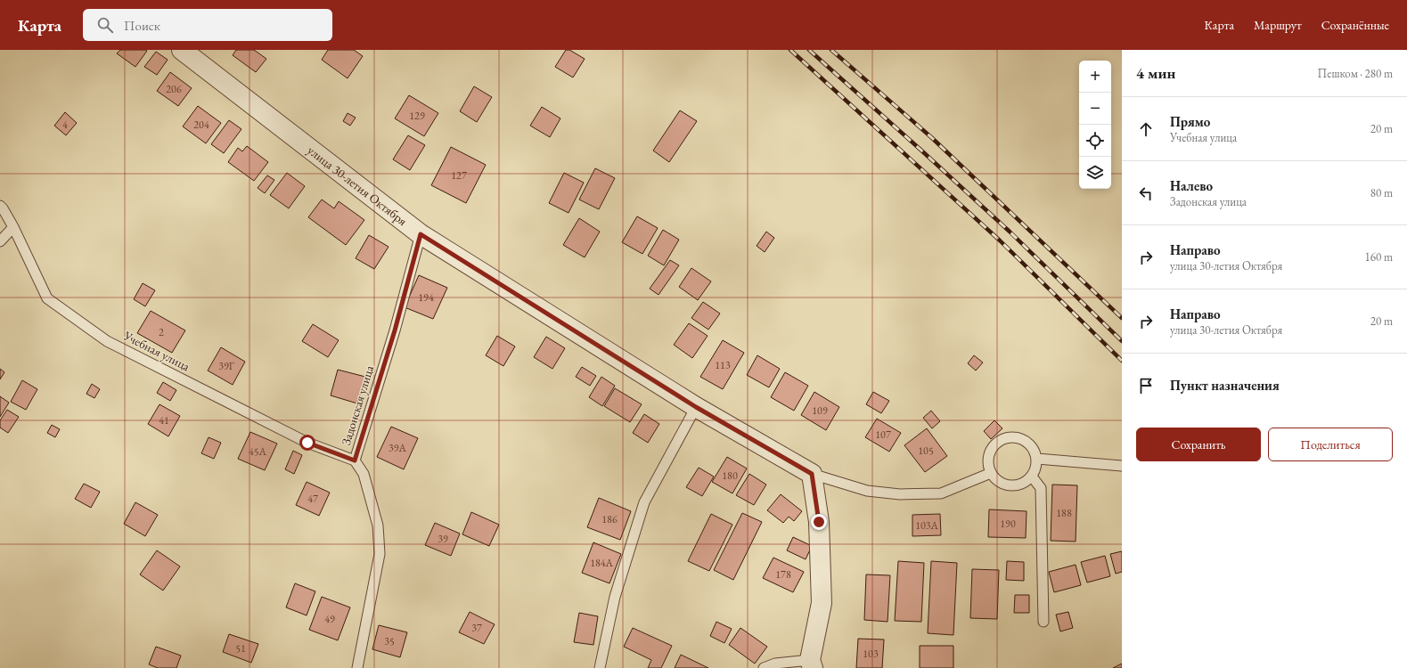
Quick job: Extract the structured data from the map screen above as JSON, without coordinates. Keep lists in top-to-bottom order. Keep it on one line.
{"streets":{"street":["улица 30-летия Октября"],"lane":["Учебная улица","Задонская улица"]},"crossings":[["улица 30-летия Октября","Задонская улица"],["Учебная улица","Задонская улица"]],"house_numbers":["206","129","4","204","127","194","2","113","39Г","109","41","107","39А","105","45А","180","47","188","186","190","103А","39","184А","178","49","37","35","51","103"],"page":{"header":"Карта","search":"Поиск","nav":["Карта","Маршрут","Сохранённые"],"heading":["4 мин","Пешком · 280 m"],"map_buttons":["+","−"],"list":[["Прямо","Учебная улица","20 m"],["Налево","Задонская улица","80 m"],["Направо","улица 30-летия Октября","160 m"],["Направо","улица 30-летия Октября","20 m"],"Пункт назначения"],"buttons":["Сохранить","Поделиться"]}}
